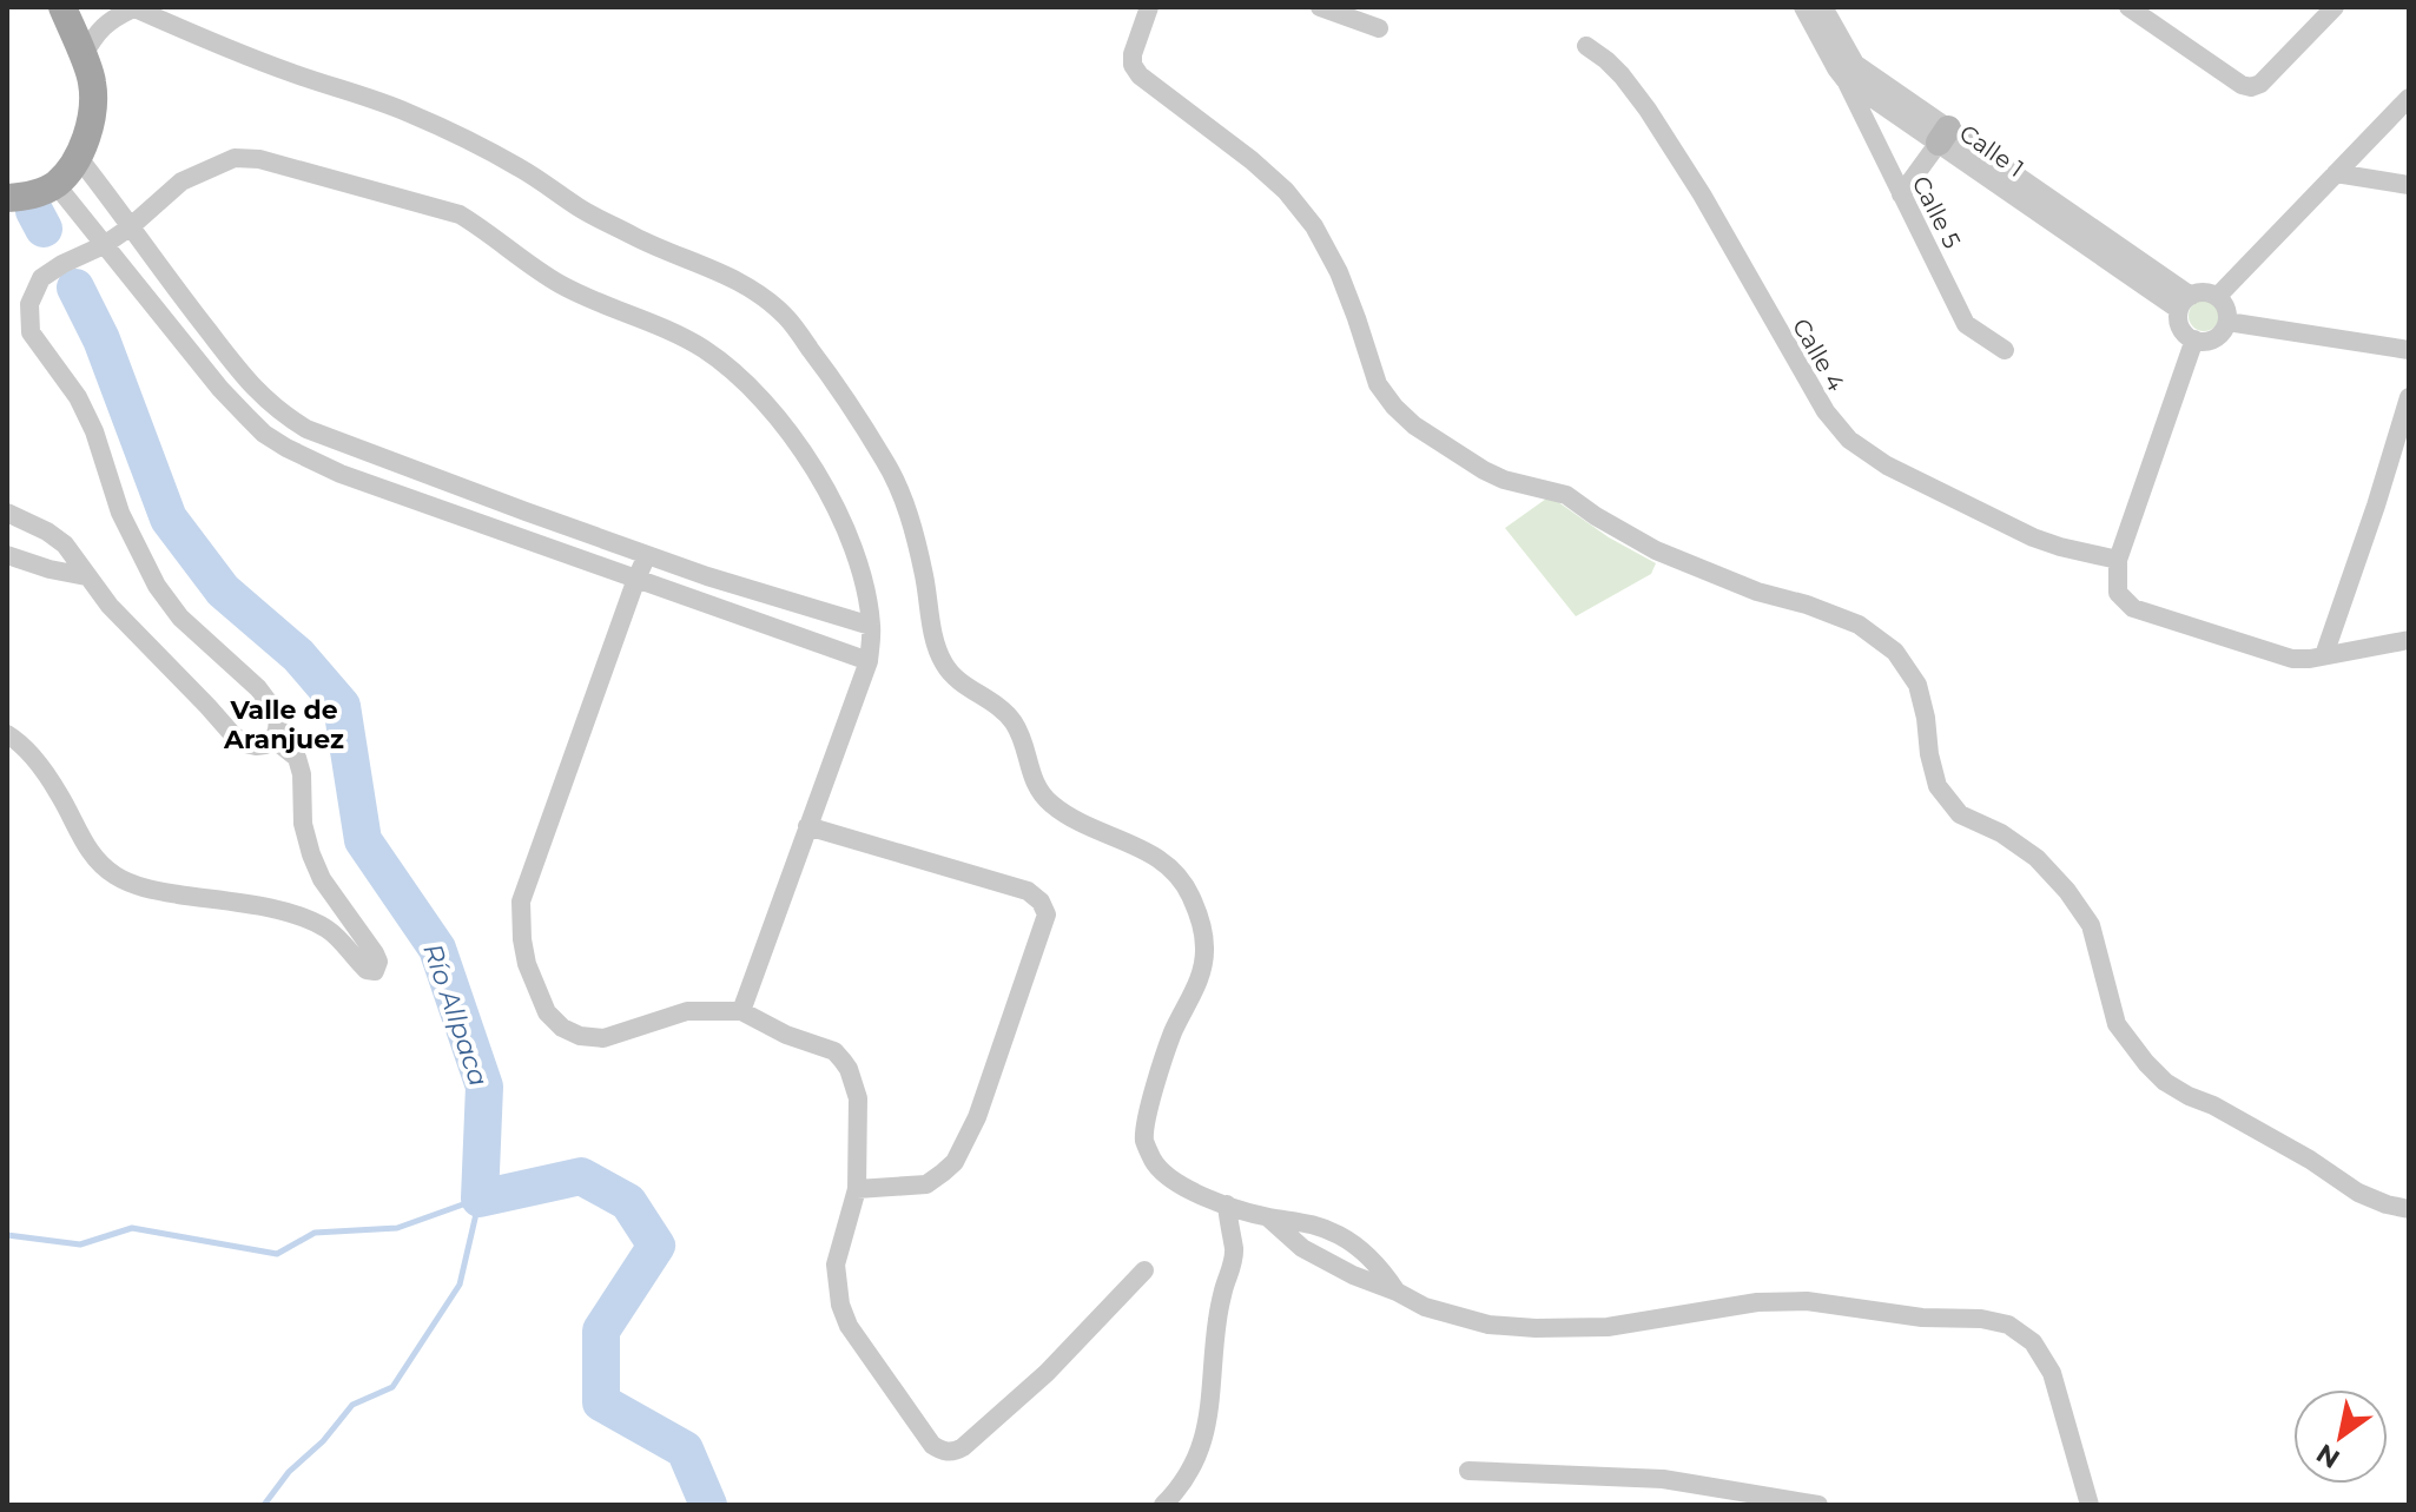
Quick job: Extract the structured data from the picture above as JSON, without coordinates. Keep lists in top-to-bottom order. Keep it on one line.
{"streets":{"street":["Calle 1","Calle 5","Calle 4"]},"crossings":[["Calle 1","Calle 5"]],"districts":["Valle de Aranjuez"],"water":["Río Allpaca"],"north":"bottom left"}
